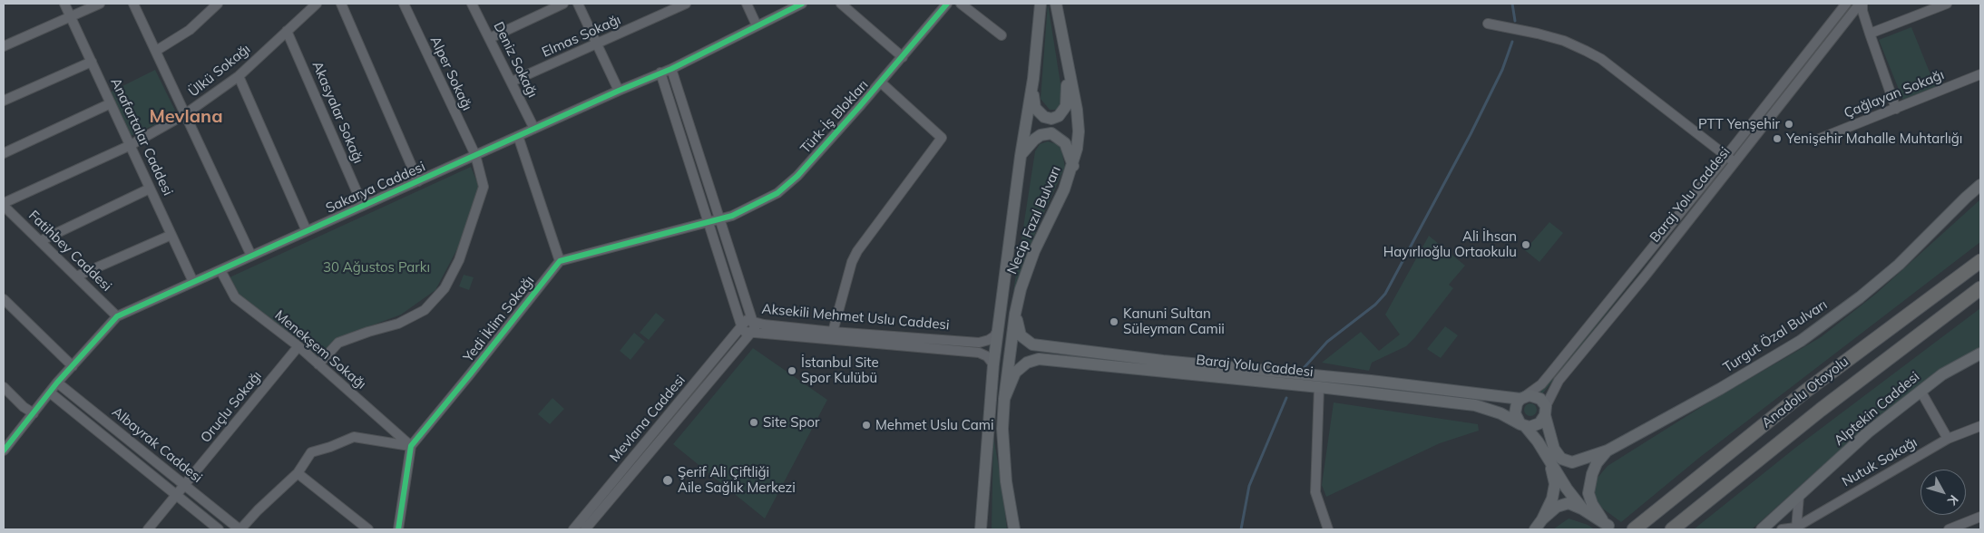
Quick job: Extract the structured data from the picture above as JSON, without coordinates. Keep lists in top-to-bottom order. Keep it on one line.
{"streets":{"highway":["Anadolu Otoyolu"],"main road":["Baraj Yolu Caddesi","Necip Fazıl Bulvarı","Turgut Özal Bulvarı","Alptekin Caddesi"],"street":["Elmas Sokağı","Deniz Sokağı","Ülkü Sokağı","Alper Sokağı","Çağlayan Sokağı","Akasyalar Sokağı","Türk-İş Blokları","Anafartalar Caddesi","Sakarya Caddesi","Fatihbey Caddesi","Aksekili Mehmet Uslu Caddesi","Yedi İklim Sokağı","Menekşem Sokağı","Oruçlu Sokağı","Mevlana Caddesi","Albayrak Caddesi","Nutuk Sokağı"]},"crossings":[["Elmas Sokağı","Deniz Sokağı"],["Deniz Sokağı","Sakarya Caddesi"],["Ülkü Sokağı","Akasyalar Sokağı"],["Ülkü Sokağı","Anafartalar Caddesi"],["Ülkü Sokağı","Fatihbey Caddesi"],["Alper Sokağı","Sakarya Caddesi"],["Alper Sokağı","Menekşem Sokağı"],["Akasyalar Sokağı","Sakarya Caddesi"],["Türk-İş Blokları","Aksekili Mehmet Uslu Caddesi"],["Anafartalar Caddesi","Sakarya Caddesi"],["Sakarya Caddesi","Fatihbey Caddesi"],["Sakarya Caddesi","Aksekili Mehmet Uslu Caddesi"],["Sakarya Caddesi","Menekşem Sokağı"],["Sakarya Caddesi","Albayrak Caddesi"],["Baraj Yolu Caddesi","Necip Fazıl Bulvarı"],["Baraj Yolu Caddesi","Turgut Özal Bulvarı"],["Necip Fazıl Bulvarı","Aksekili Mehmet Uslu Caddesi"],["Aksekili Mehmet Uslu Caddesi","Mevlana Caddesi"],["Yedi İklim Sokağı","Menekşem Sokağı"],["Menekşem Sokağı","Oruçlu Sokağı"],["Oruçlu Sokağı","Albayrak Caddesi"]],"districts":["Mevlana"],"parks":["30 Ağustos Parkı"],"places":["PTT Yenşehir","Yenişehir Mahalle Muhtarlığı","Ali İhsan Hayırlıoğlu Ortaokulu","Kanuni Sultan Süleyman Camii","İstanbul Site Spor Kulübü","Site Spor","Mehmet Uslu Cami","Şerif Ali Çiftliği Aile Sağlık Merkezi"],"north":"bottom right"}
